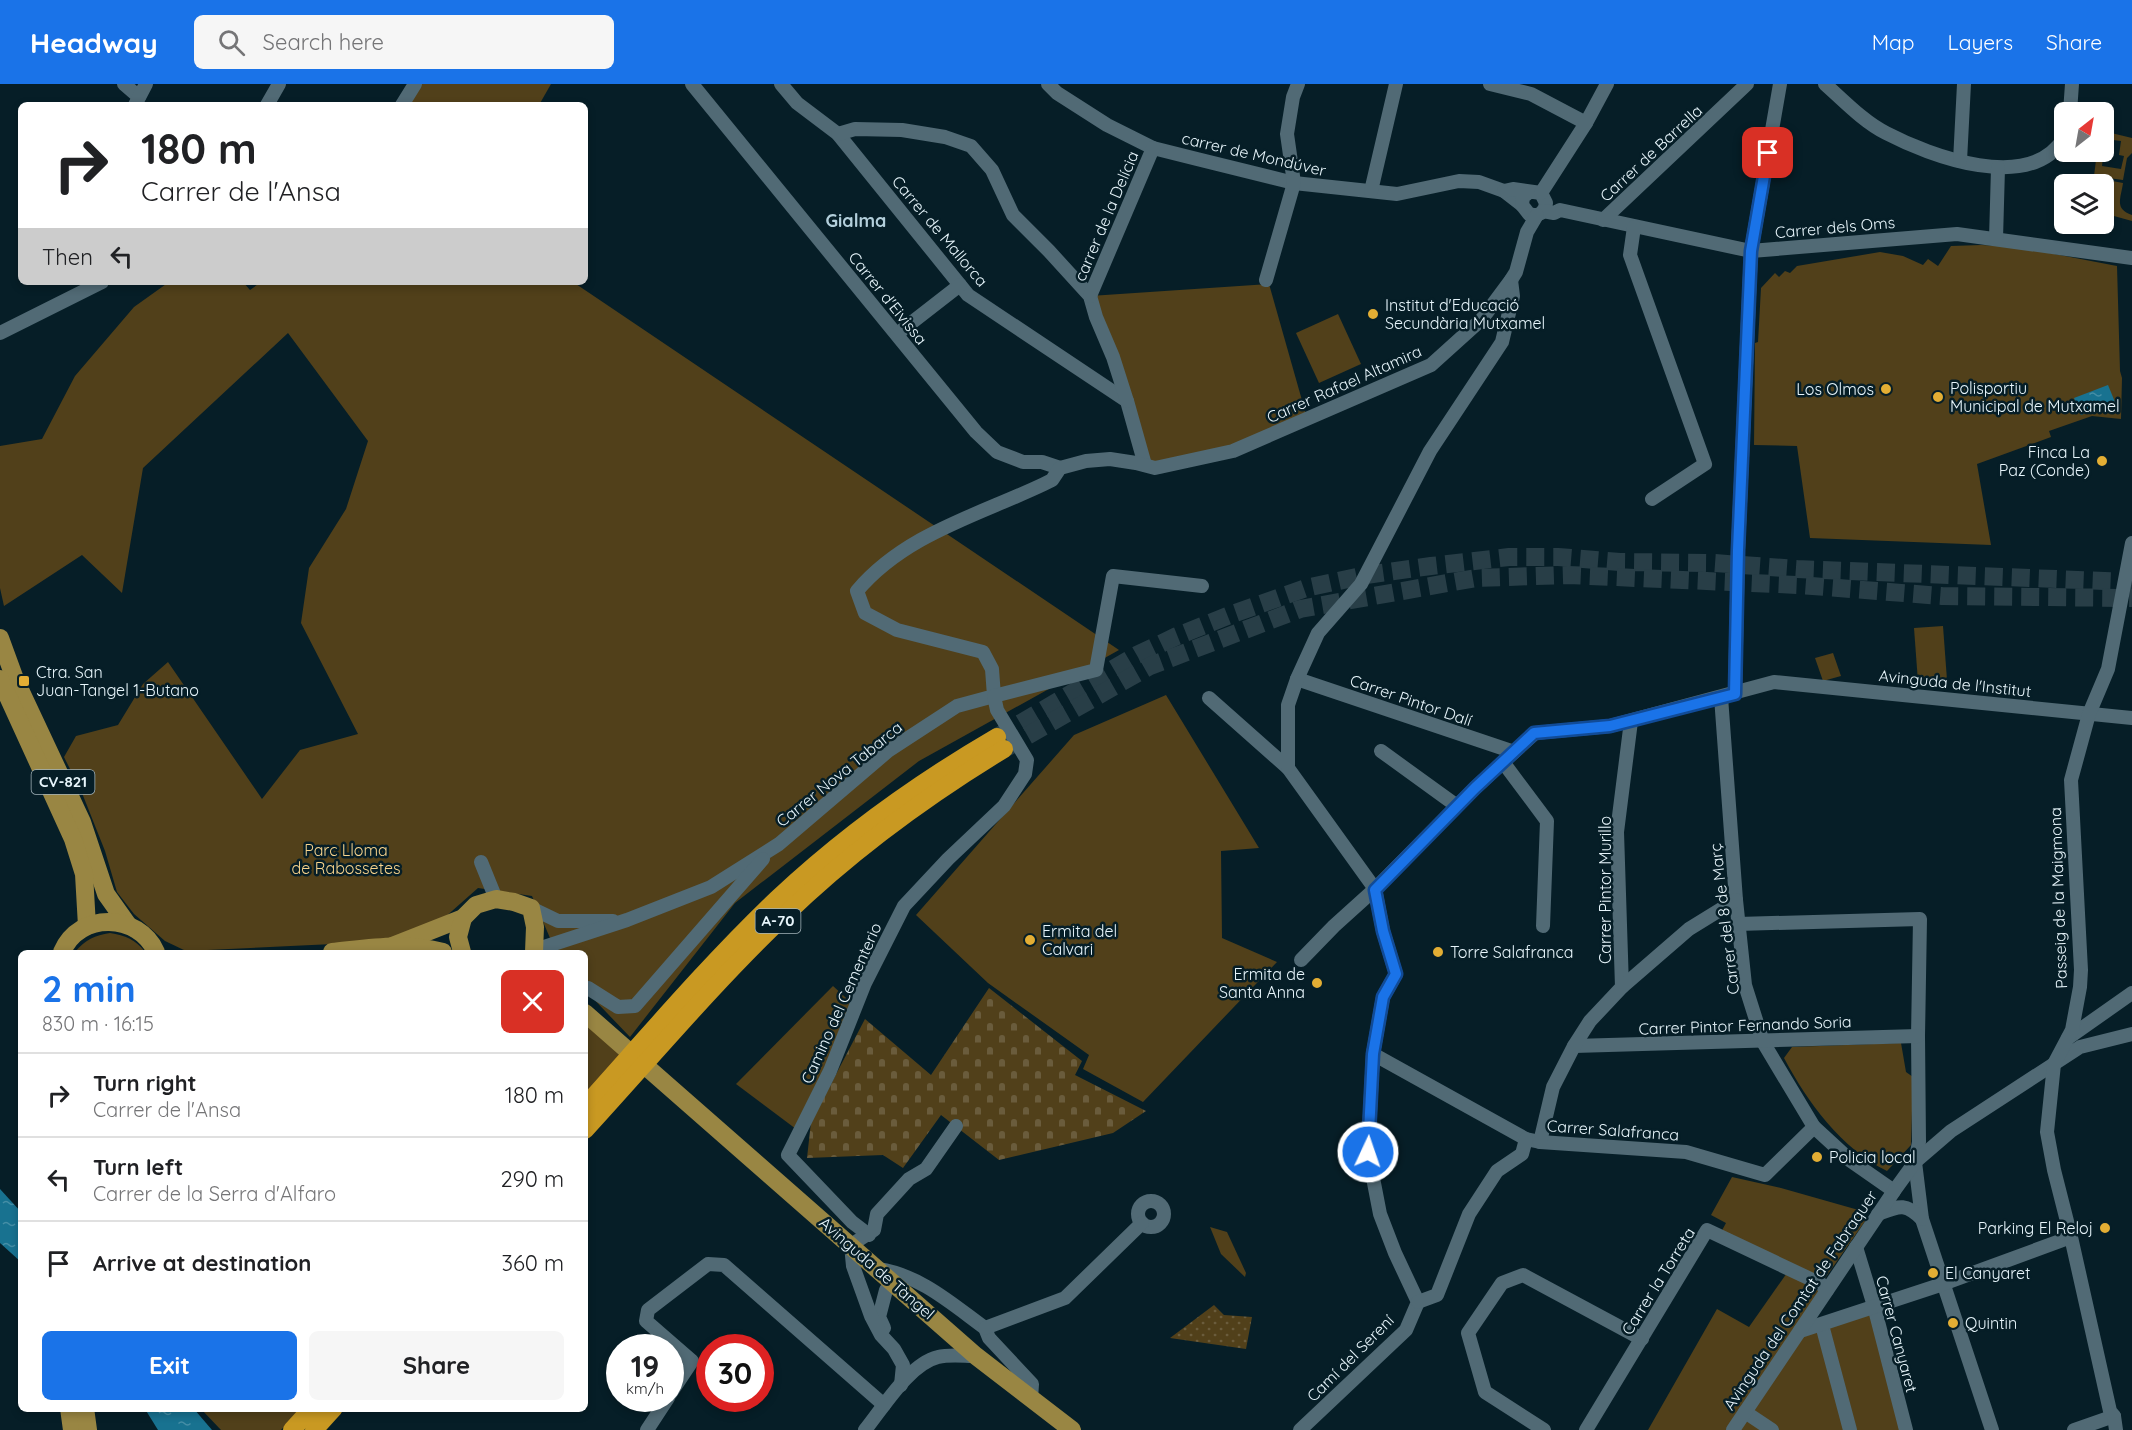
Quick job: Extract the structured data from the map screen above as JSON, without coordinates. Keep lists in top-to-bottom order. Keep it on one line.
{"streets":{"highway":["A-70"],"main road":["CV-821","Avinguda de Tàngel"],"street":["Carrer de Barrella","carrer de Mondúver","carrer de la Delícia","Carrer dels Oms","Carrer de Mallorca","Carrer d'Eivissa","Carrer Rafael Altamira","Avinguda de l'Institut","Carrer Pintor Dalí","Carrer Nova Tabarca","Carrer Pintor Murillo","Passeig de la Maigmona","Carrer del 8 de Març","Camino del Cementerio","Carrer Pintor Fernando Soria","Carrer Salafranca","Carrer la Torreta","Avinguda del Comtat de Fabraquer","Carrer Canyaret","Camí del Serení"]},"crossings":[["Carrer de Barrella","Carrer dels Oms"],["carrer de Mondúver","carrer de la Delícia"],["carrer de Mondúver","Carrer dels Oms"],["carrer de Mondúver","Carrer Rafael Altamira"],["Carrer dels Oms","Carrer Rafael Altamira"],["Avinguda de l'Institut","Passeig de la Maigmona"],["Carrer Nova Tabarca","Camino del Cementerio"],["Passeig de la Maigmona","Avinguda del Comtat de Fabraquer"],["Carrer del 8 de Març","Carrer Pintor Fernando Soria"],["Carrer del 8 de Març","Carrer Salafranca"],["Carrer del 8 de Març","Avinguda del Comtat de Fabraquer"],["Carrer la Torreta","Avinguda del Comtat de Fabraquer"],["Avinguda del Comtat de Fabraquer","Carrer Canyaret"]],"districts":["Gialma"],"parks":["Parc Lloma de Rabossetes"],"places":{"other":["Institut d'Educació Secundària Mutxamel","Los Olmos","Polisportiu Municipal de Mutxamel","Finca La Paz (Conde)","Ermita del Calvari","Torre Salafranca","Ermita de Santa Anna","Policia local","Parking El Reloj","El Canyaret","Quintin"],"transit":["Ctra. San Juan-Tangel 1-Butano"]},"north":"top right","page":{"header":"Headway","search":"Search here","nav":["Map","Layers","Share"],"turn":["180 m","Carrer de l'Ansa"],"then":"Then","heading":["2 min","830 m · 16:15"],"list":[{"name":"Turn right","note":"Carrer de l'Ansa","value":"180 m"},{"name":"Turn left","note":"Carrer de la Serra d'Alfaro","value":"290 m"},{"name":"Arrive at destination","value":"360 m"}],"buttons":["Exit","Share"],"speed":"19 km/h","limit":"30"}}
